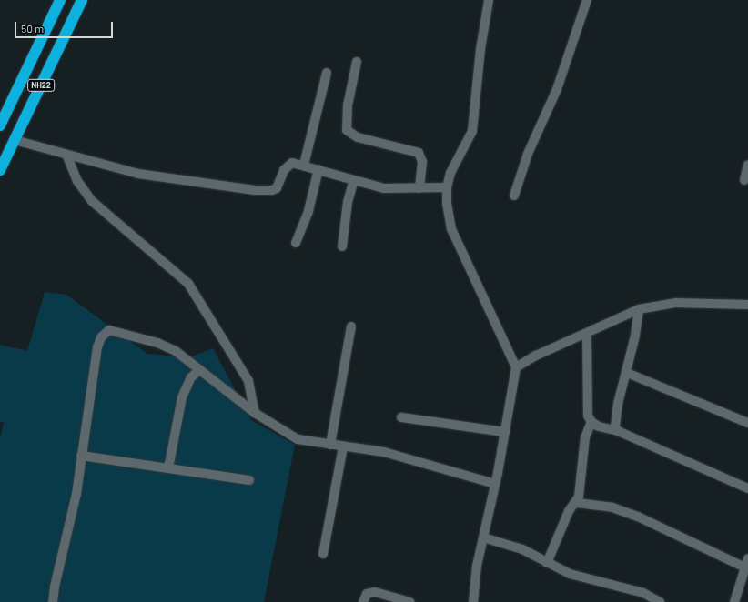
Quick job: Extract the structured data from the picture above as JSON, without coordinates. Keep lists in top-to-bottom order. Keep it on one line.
{"streets":{"highway":["NH22"]},"scale_bar":"50 m"}
